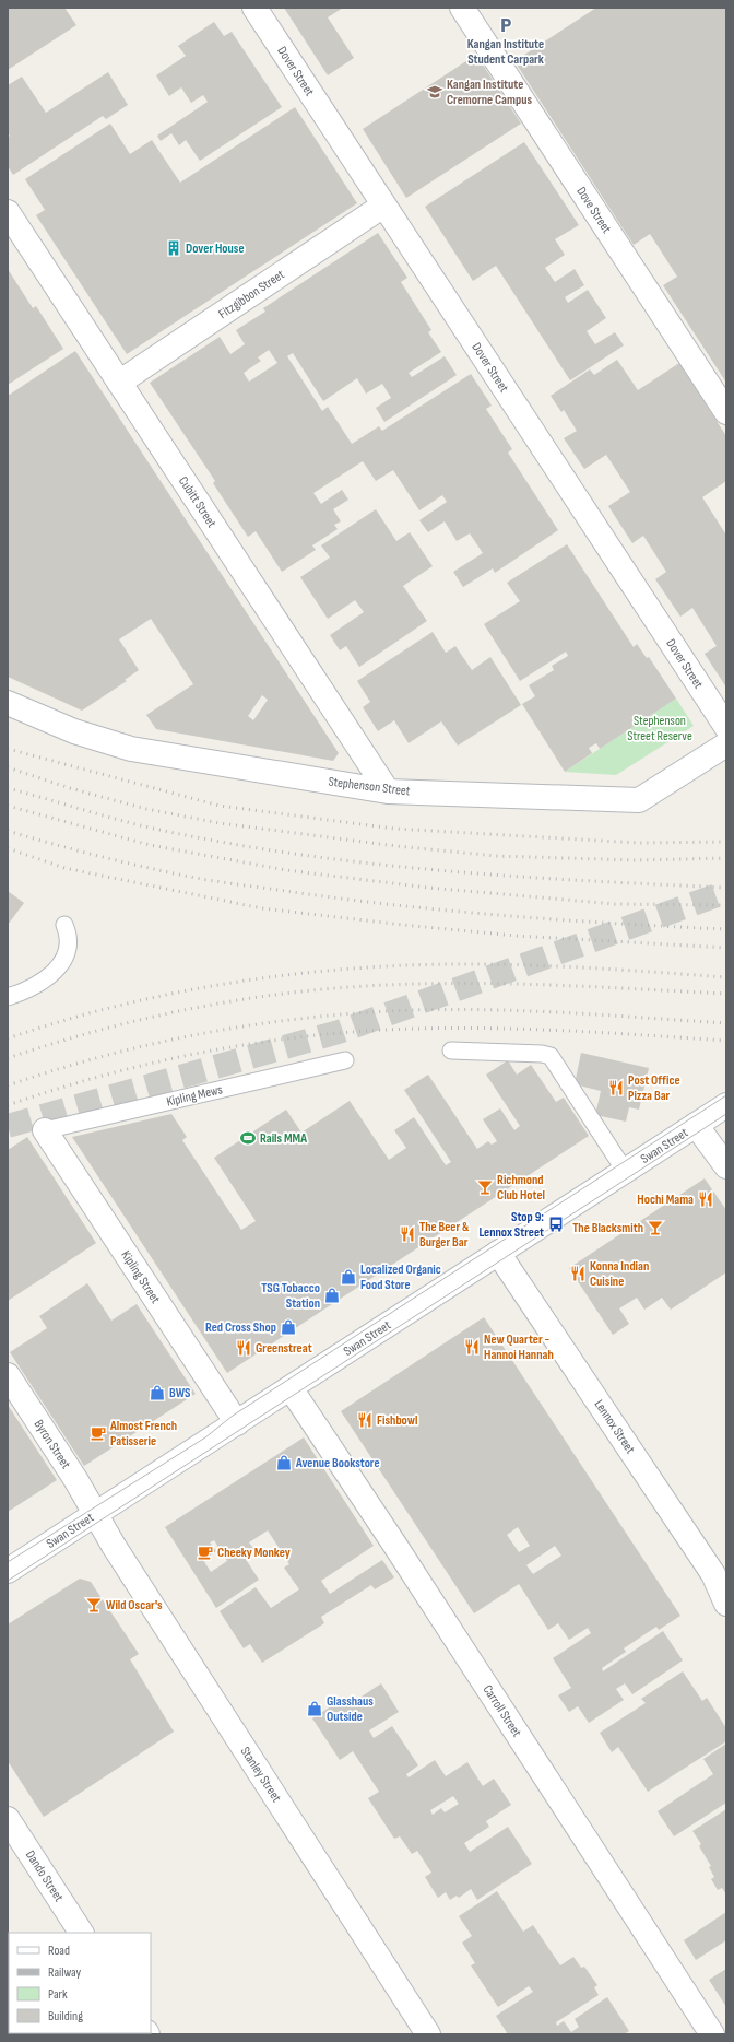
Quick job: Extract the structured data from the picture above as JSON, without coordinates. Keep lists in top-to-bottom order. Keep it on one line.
{"streets":{"street":["Dover Street","Dove Street","Fitzgibbon Street","Cubitt Street","Stephenson Street","Swan Street","Kipling Street","Lennox Street","Byron Street","Carroll Street","Stanley Street","Dando Street"],"lane":["Kipling Mews"]},"crossings":[["Dover Street","Fitzgibbon Street"],["Fitzgibbon Street","Cubitt Street"],["Cubitt Street","Stephenson Street"],["Kipling Mews","Kipling Street"],["Swan Street","Kipling Street"],["Swan Street","Lennox Street"],["Swan Street","Byron Street"],["Swan Street","Carroll Street"],["Swan Street","Stanley Street"],["Byron Street","Stanley Street"]],"parks":["Stephenson Street Reserve"],"places":{"parking":["Kangan Institute Student Carpark"],"school or university":["Kangan Institute Cremorne Campus"],"building":["Dover House"],"restaurant":["Post Office Pizza Bar","Hochi Mama","The Beer & Burger Bar","Konna Indian Cuisine","New Quarter - Hannoi Hannah","Greenstreat","Fishbowl"],"sports":["Rails MMA"],"bar":["Richmond Club Hotel","The Blacksmith","Wild Oscar's"],"bus stop":["Stop 9: Lennox Street"],"shop":["Localized Organic Food Store","TSG Tobacco Station","Red Cross Shop","BWS","Avenue Bookstore","Glasshaus Outside"],"cafe":["Almost French Patisserie","Cheeky Monkey"]},"legend":["Road","Railway","Park","Building"]}
